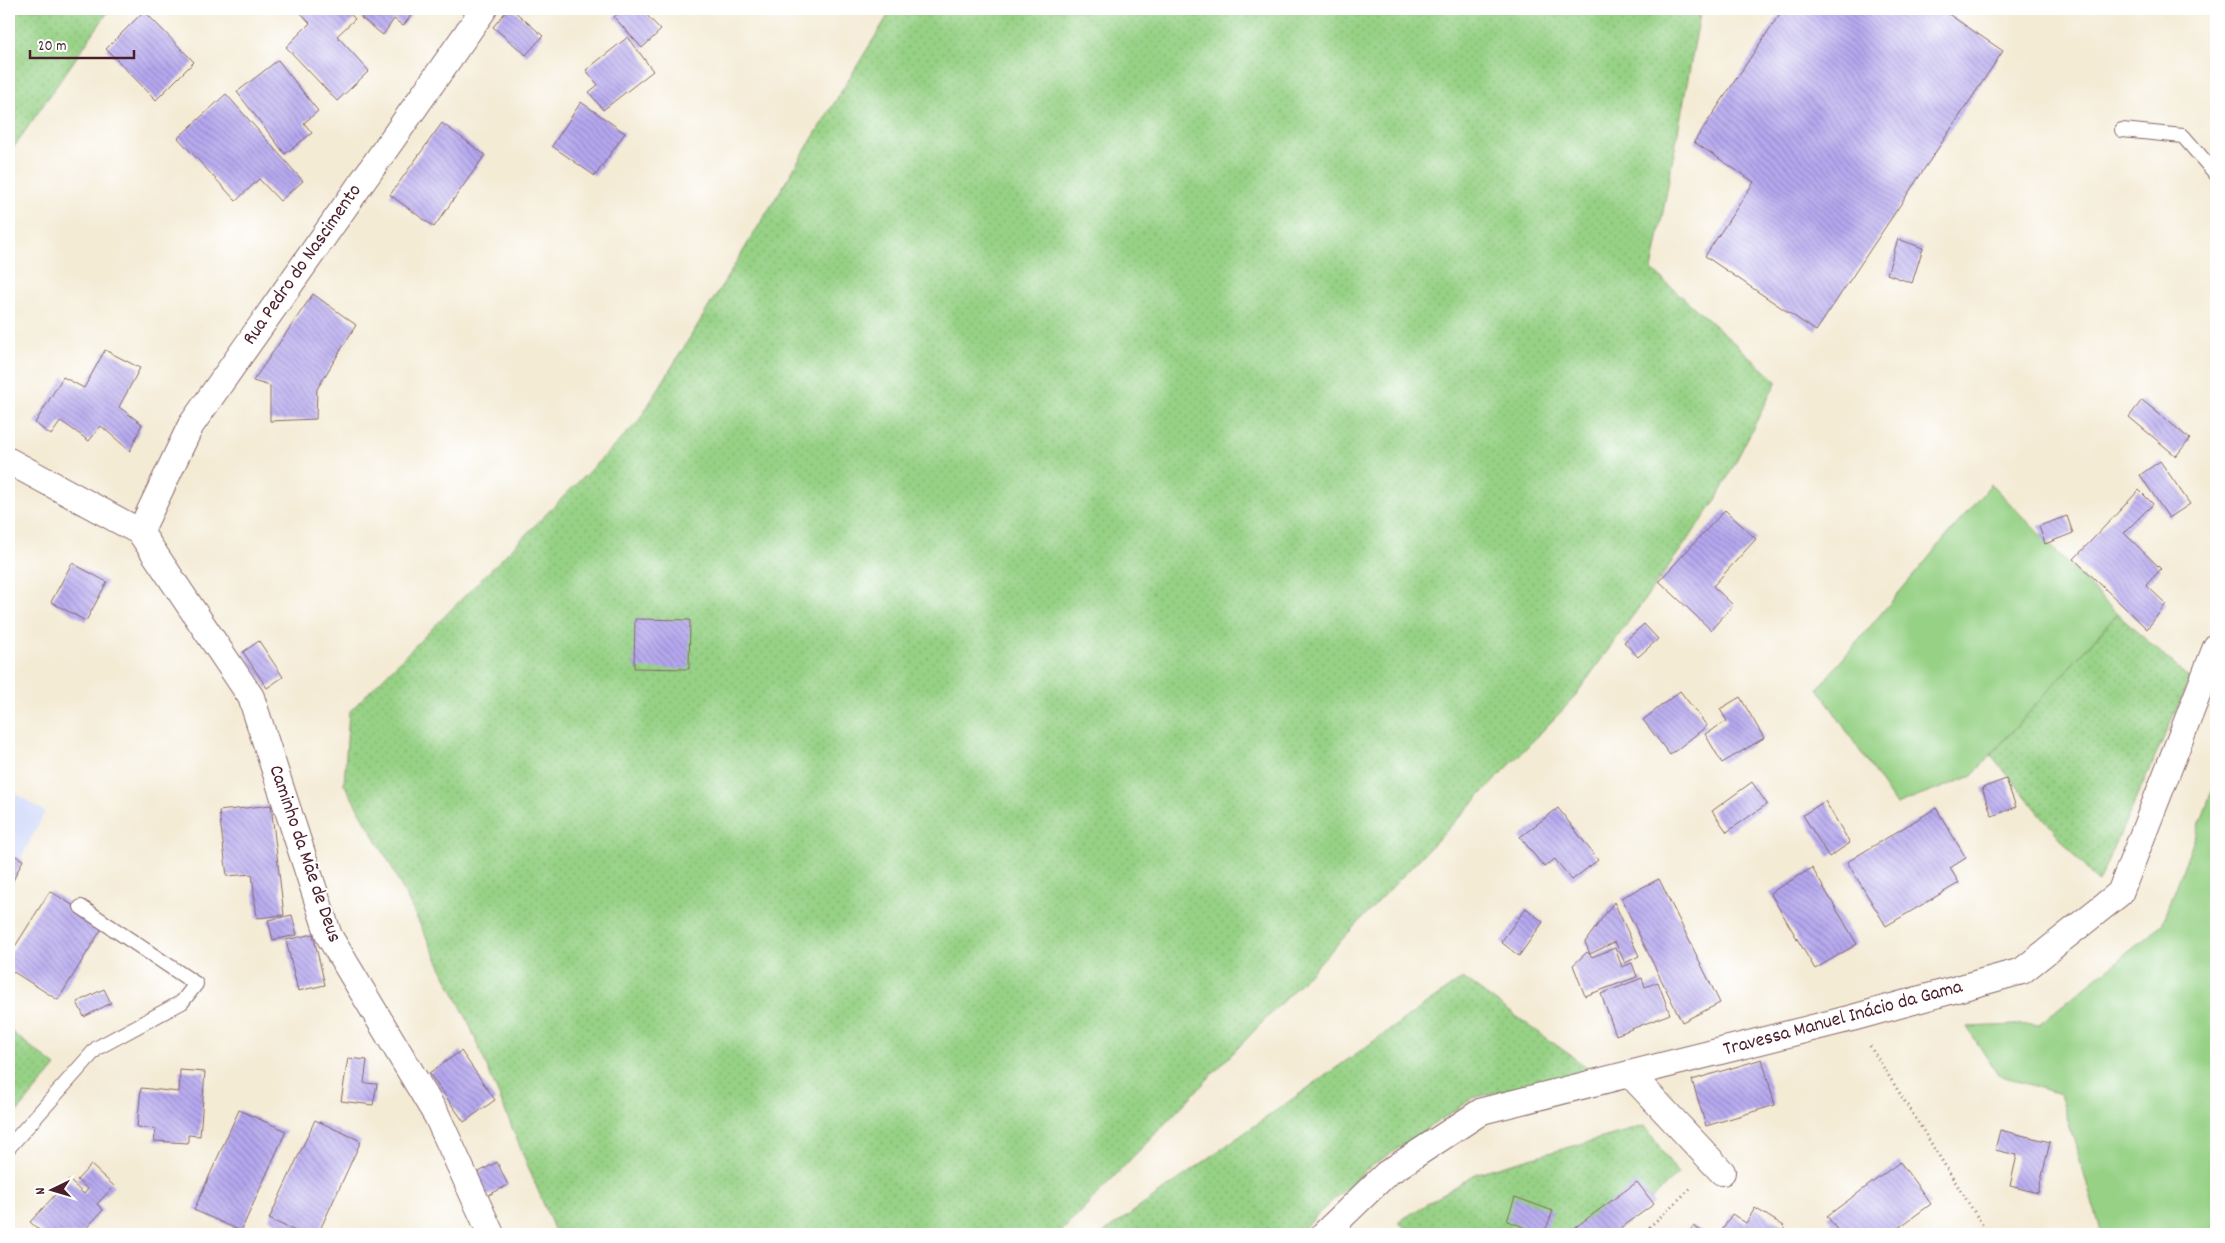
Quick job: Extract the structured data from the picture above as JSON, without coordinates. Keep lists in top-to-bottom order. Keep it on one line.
{"streets":{"street":["Rua Pedro do Nascimento","Caminho da Mãe de Deus","Travessa Manuel Inácio da Gama"]},"crossings":[["Rua Pedro do Nascimento","Caminho da Mãe de Deus"]],"scale_bar":"20 m","north":"left"}
